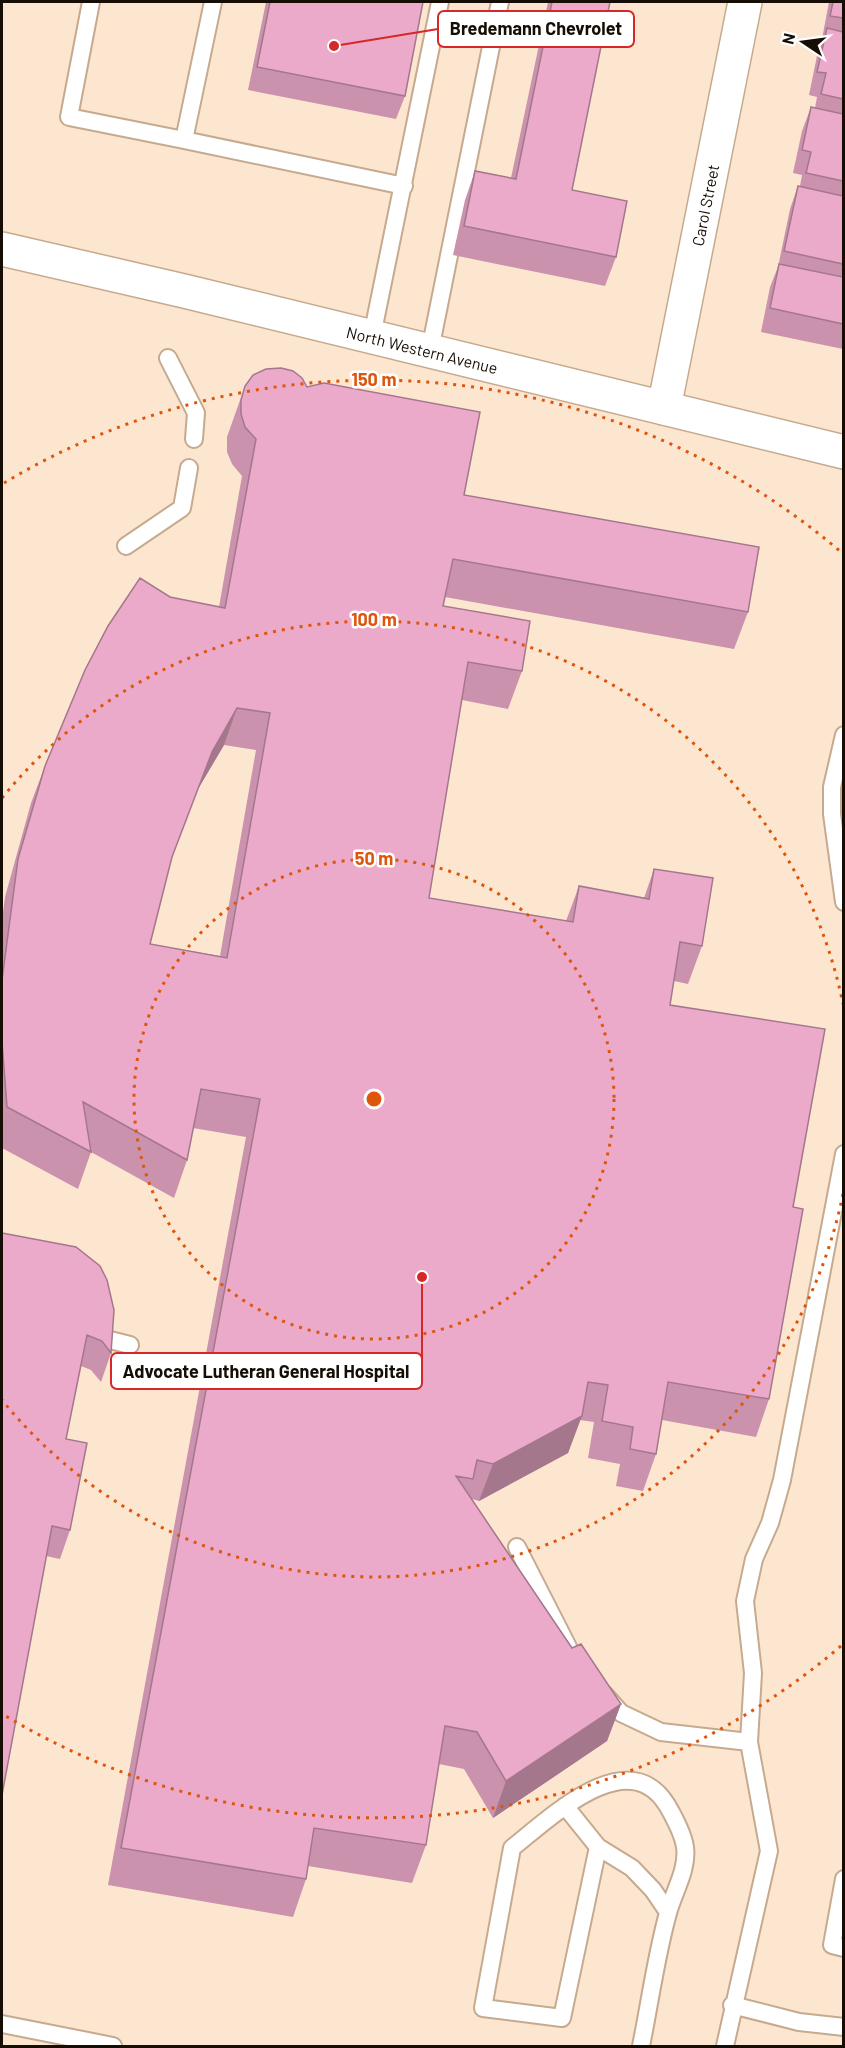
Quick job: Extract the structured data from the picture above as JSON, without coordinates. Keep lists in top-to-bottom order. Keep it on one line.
{"streets":{"street":["Carol Street","North Western Avenue"]},"crossings":[["Carol Street","North Western Avenue"]],"places":["Bredemann Chevrolet","Advocate Lutheran General Hospital"],"north":"left","rings":["150 m","100 m","50 m"]}
